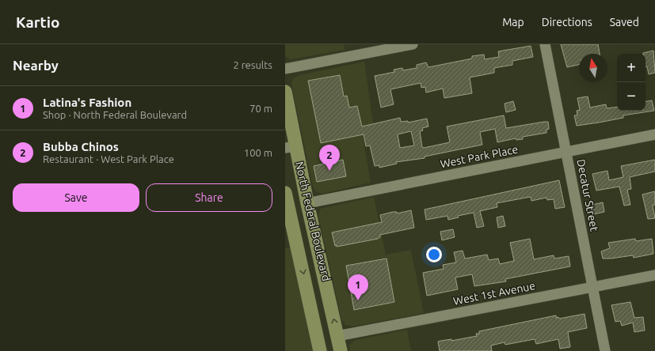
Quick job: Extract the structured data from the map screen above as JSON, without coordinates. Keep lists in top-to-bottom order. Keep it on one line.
{"streets":{"main road":["North Federal Boulevard"],"street":["West Park Place","Decatur Street","West 1st Avenue"]},"crossings":[["West Park Place","Decatur Street"],["West Park Place","North Federal Boulevard"],["Decatur Street","West 1st Avenue"],["North Federal Boulevard","West 1st Avenue"]],"north":"top","page":{"header":"Kartio","nav":["Map","Directions","Saved"],"heading":["Nearby","2 results"],"map_buttons":["+","−"],"list":[{"mark":"1","name":"Latina's Fashion","note":"Shop · North Federal Boulevard","value":"70 m"},{"mark":"2","name":"Bubba Chinos","note":"Restaurant · West Park Place","value":"100 m"}],"pins":["2","1"],"buttons":["Save","Share"]}}
